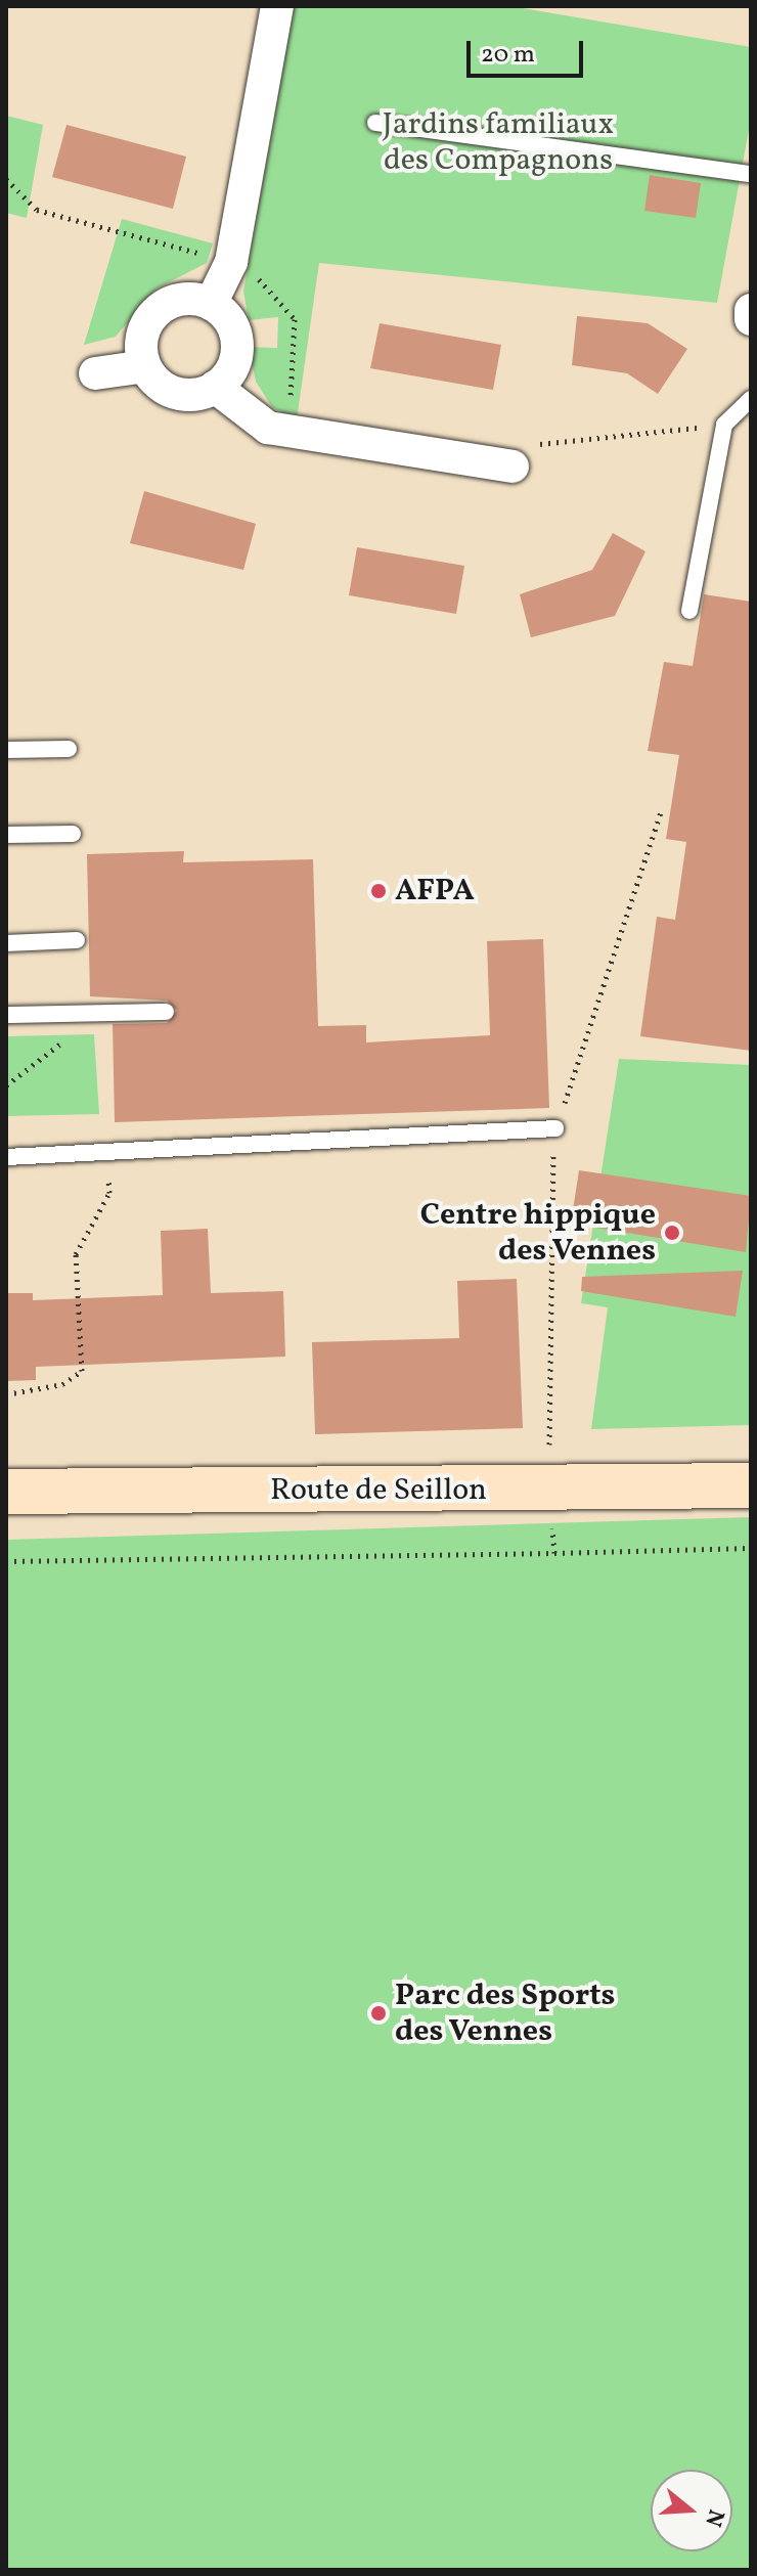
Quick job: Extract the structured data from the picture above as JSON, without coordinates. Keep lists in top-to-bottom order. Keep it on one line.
{"streets":{"street":["Route de Seillon"]},"parks":["Jardins familiaux des Compagnons"],"places":["AFPA","Centre hippique des Vennes","Parc des Sports des Vennes"],"scale_bar":"20 m","north":"right"}
